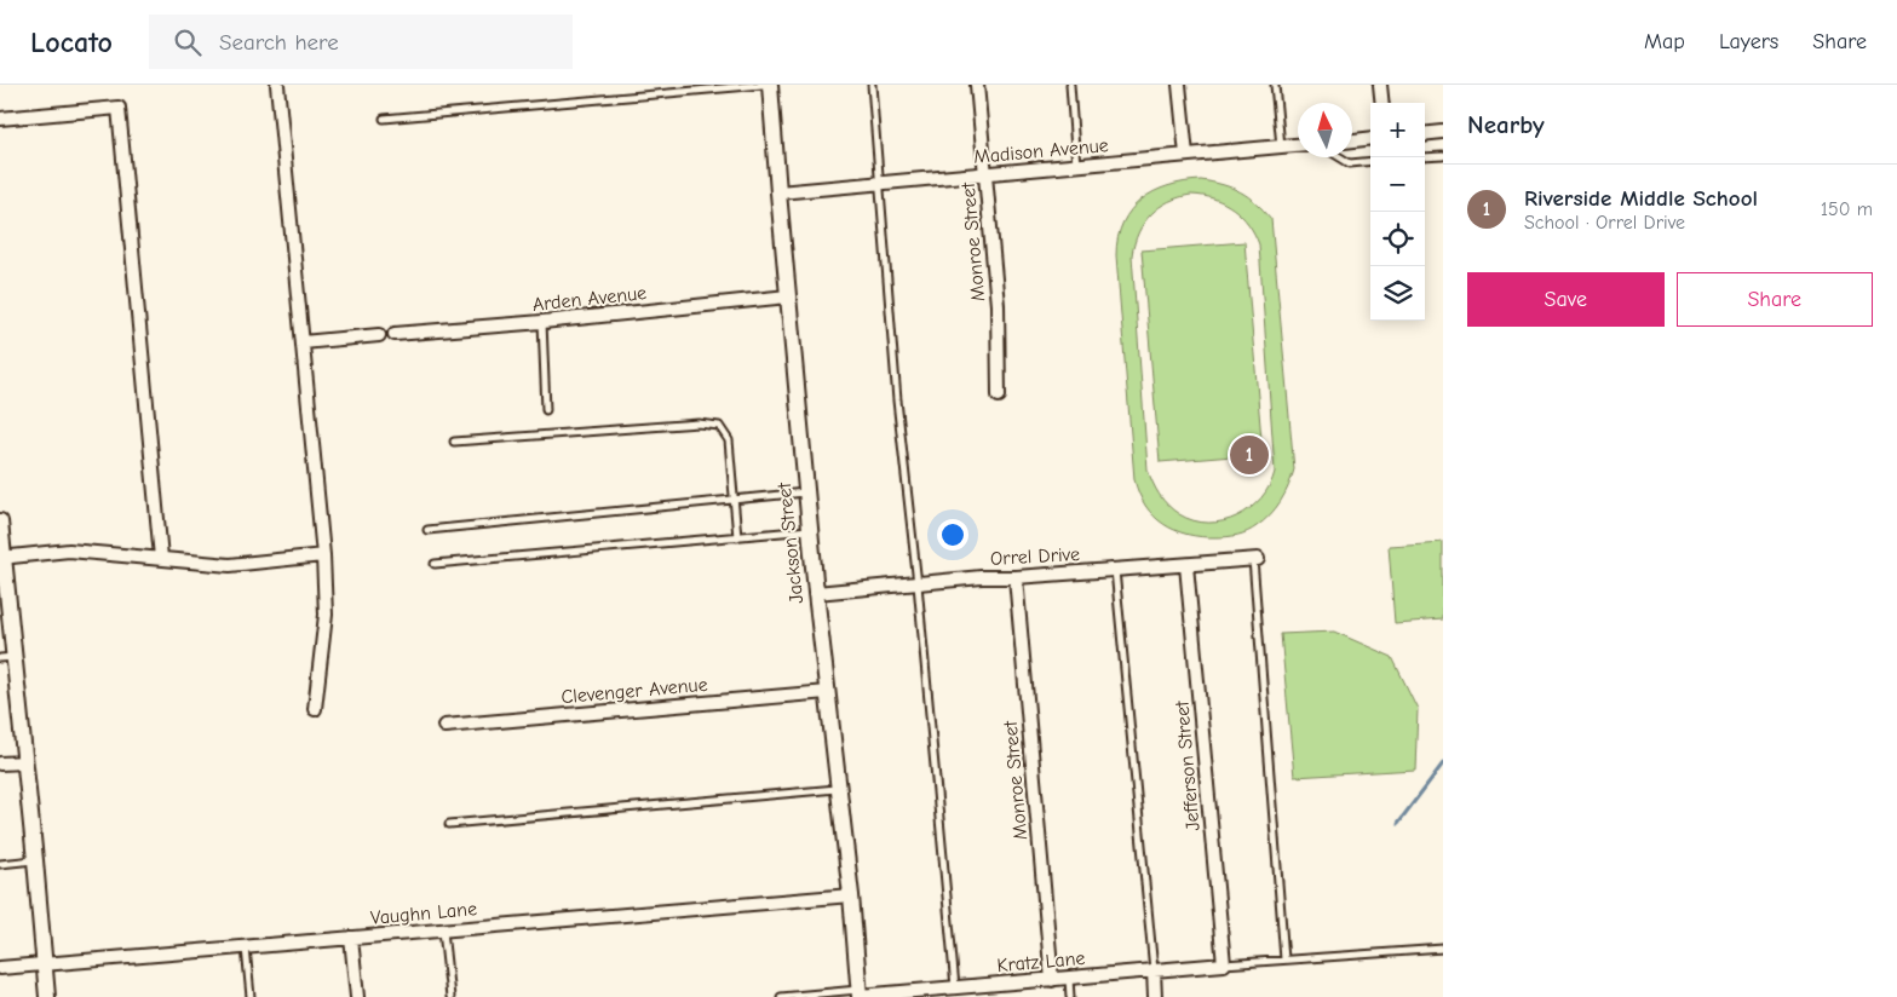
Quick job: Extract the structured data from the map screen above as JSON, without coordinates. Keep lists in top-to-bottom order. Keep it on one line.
{"streets":{"street":["Madison Avenue","Monroe Street","Arden Avenue","Jackson Street","Orrel Drive","Clevenger Avenue","Jefferson Street","Vaughn Lane","Kratz Lane"]},"crossings":[["Madison Avenue","Monroe Street"],["Madison Avenue","Jackson Street"],["Monroe Street","Orrel Drive"],["Monroe Street","Kratz Lane"],["Arden Avenue","Jackson Street"],["Jackson Street","Orrel Drive"],["Jackson Street","Clevenger Avenue"],["Jackson Street","Vaughn Lane"],["Jackson Street","Kratz Lane"],["Orrel Drive","Jefferson Street"],["Jefferson Street","Kratz Lane"]],"north":"top","page":{"header":"Locato","search":"Search here","nav":["Map","Layers","Share"],"heading":"Nearby","map_buttons":["+","−"],"list":[{"mark":"1","name":"Riverside Middle School","note":"School · Orrel Drive","value":"150 m"}],"buttons":["Save","Share"],"pins":"1"}}
